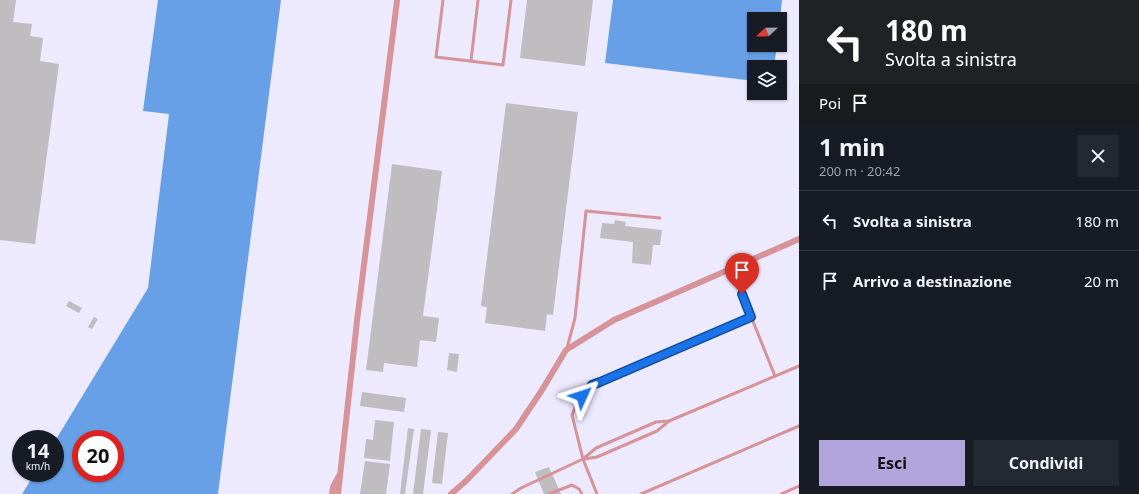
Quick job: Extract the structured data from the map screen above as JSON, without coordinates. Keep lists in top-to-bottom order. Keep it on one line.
{"north":"left","page":{"turn":["180 m","Svolta a sinistra"],"then":"Poi","heading":["1 min","200 m · 20:42"],"list":[{"name":"Svolta a sinistra","value":"180 m"},{"name":"Arrivo a destinazione","value":"20 m"}],"speed":"14 km/h","limit":"20","buttons":["Esci","Condividi"]}}
